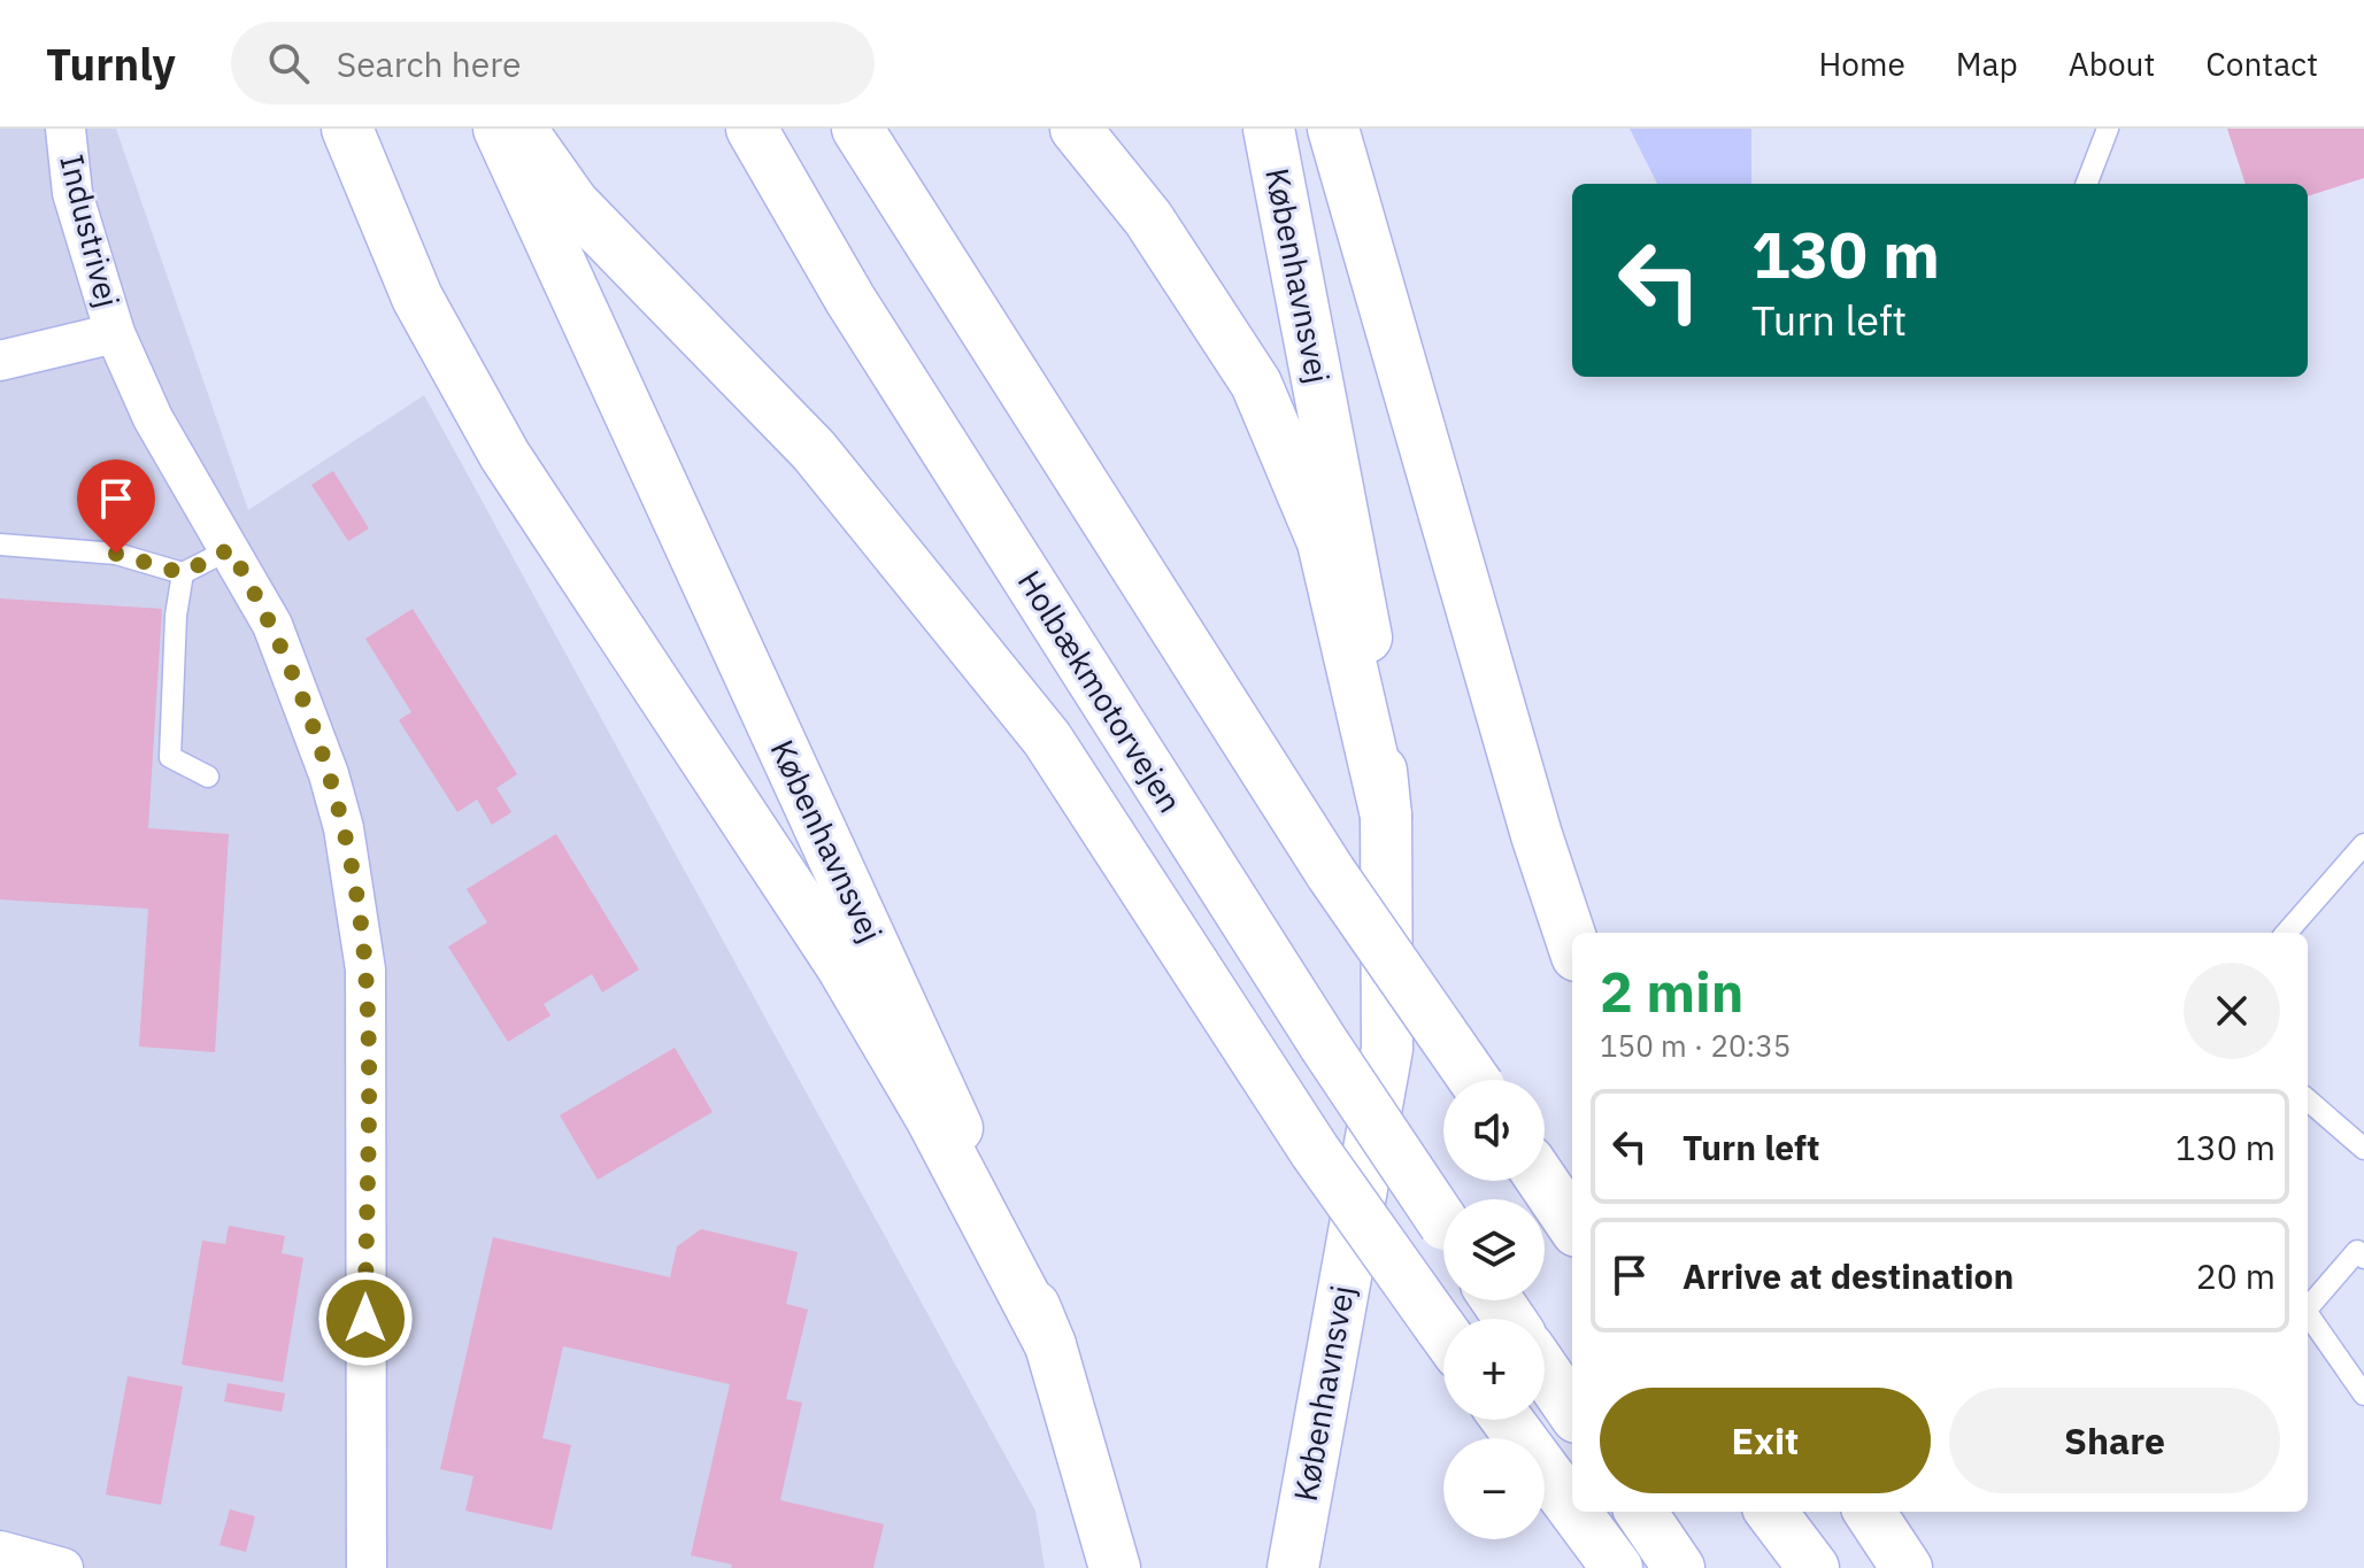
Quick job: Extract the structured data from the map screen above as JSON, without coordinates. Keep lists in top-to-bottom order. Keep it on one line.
{"streets":{"main road":["Københavnsvej","Holbækmotorvejen"],"street":["Industrivej"]},"page":{"header":"Turnly","search":"Search here","nav":["Home","Map","About","Contact"],"turn":["130 m","Turn left"],"heading":["2 min","150 m · 20:35"],"map_buttons":["+","−"],"list":[{"name":"Turn left","value":"130 m"},{"name":"Arrive at destination","value":"20 m"}],"buttons":["Exit","Share"]}}
